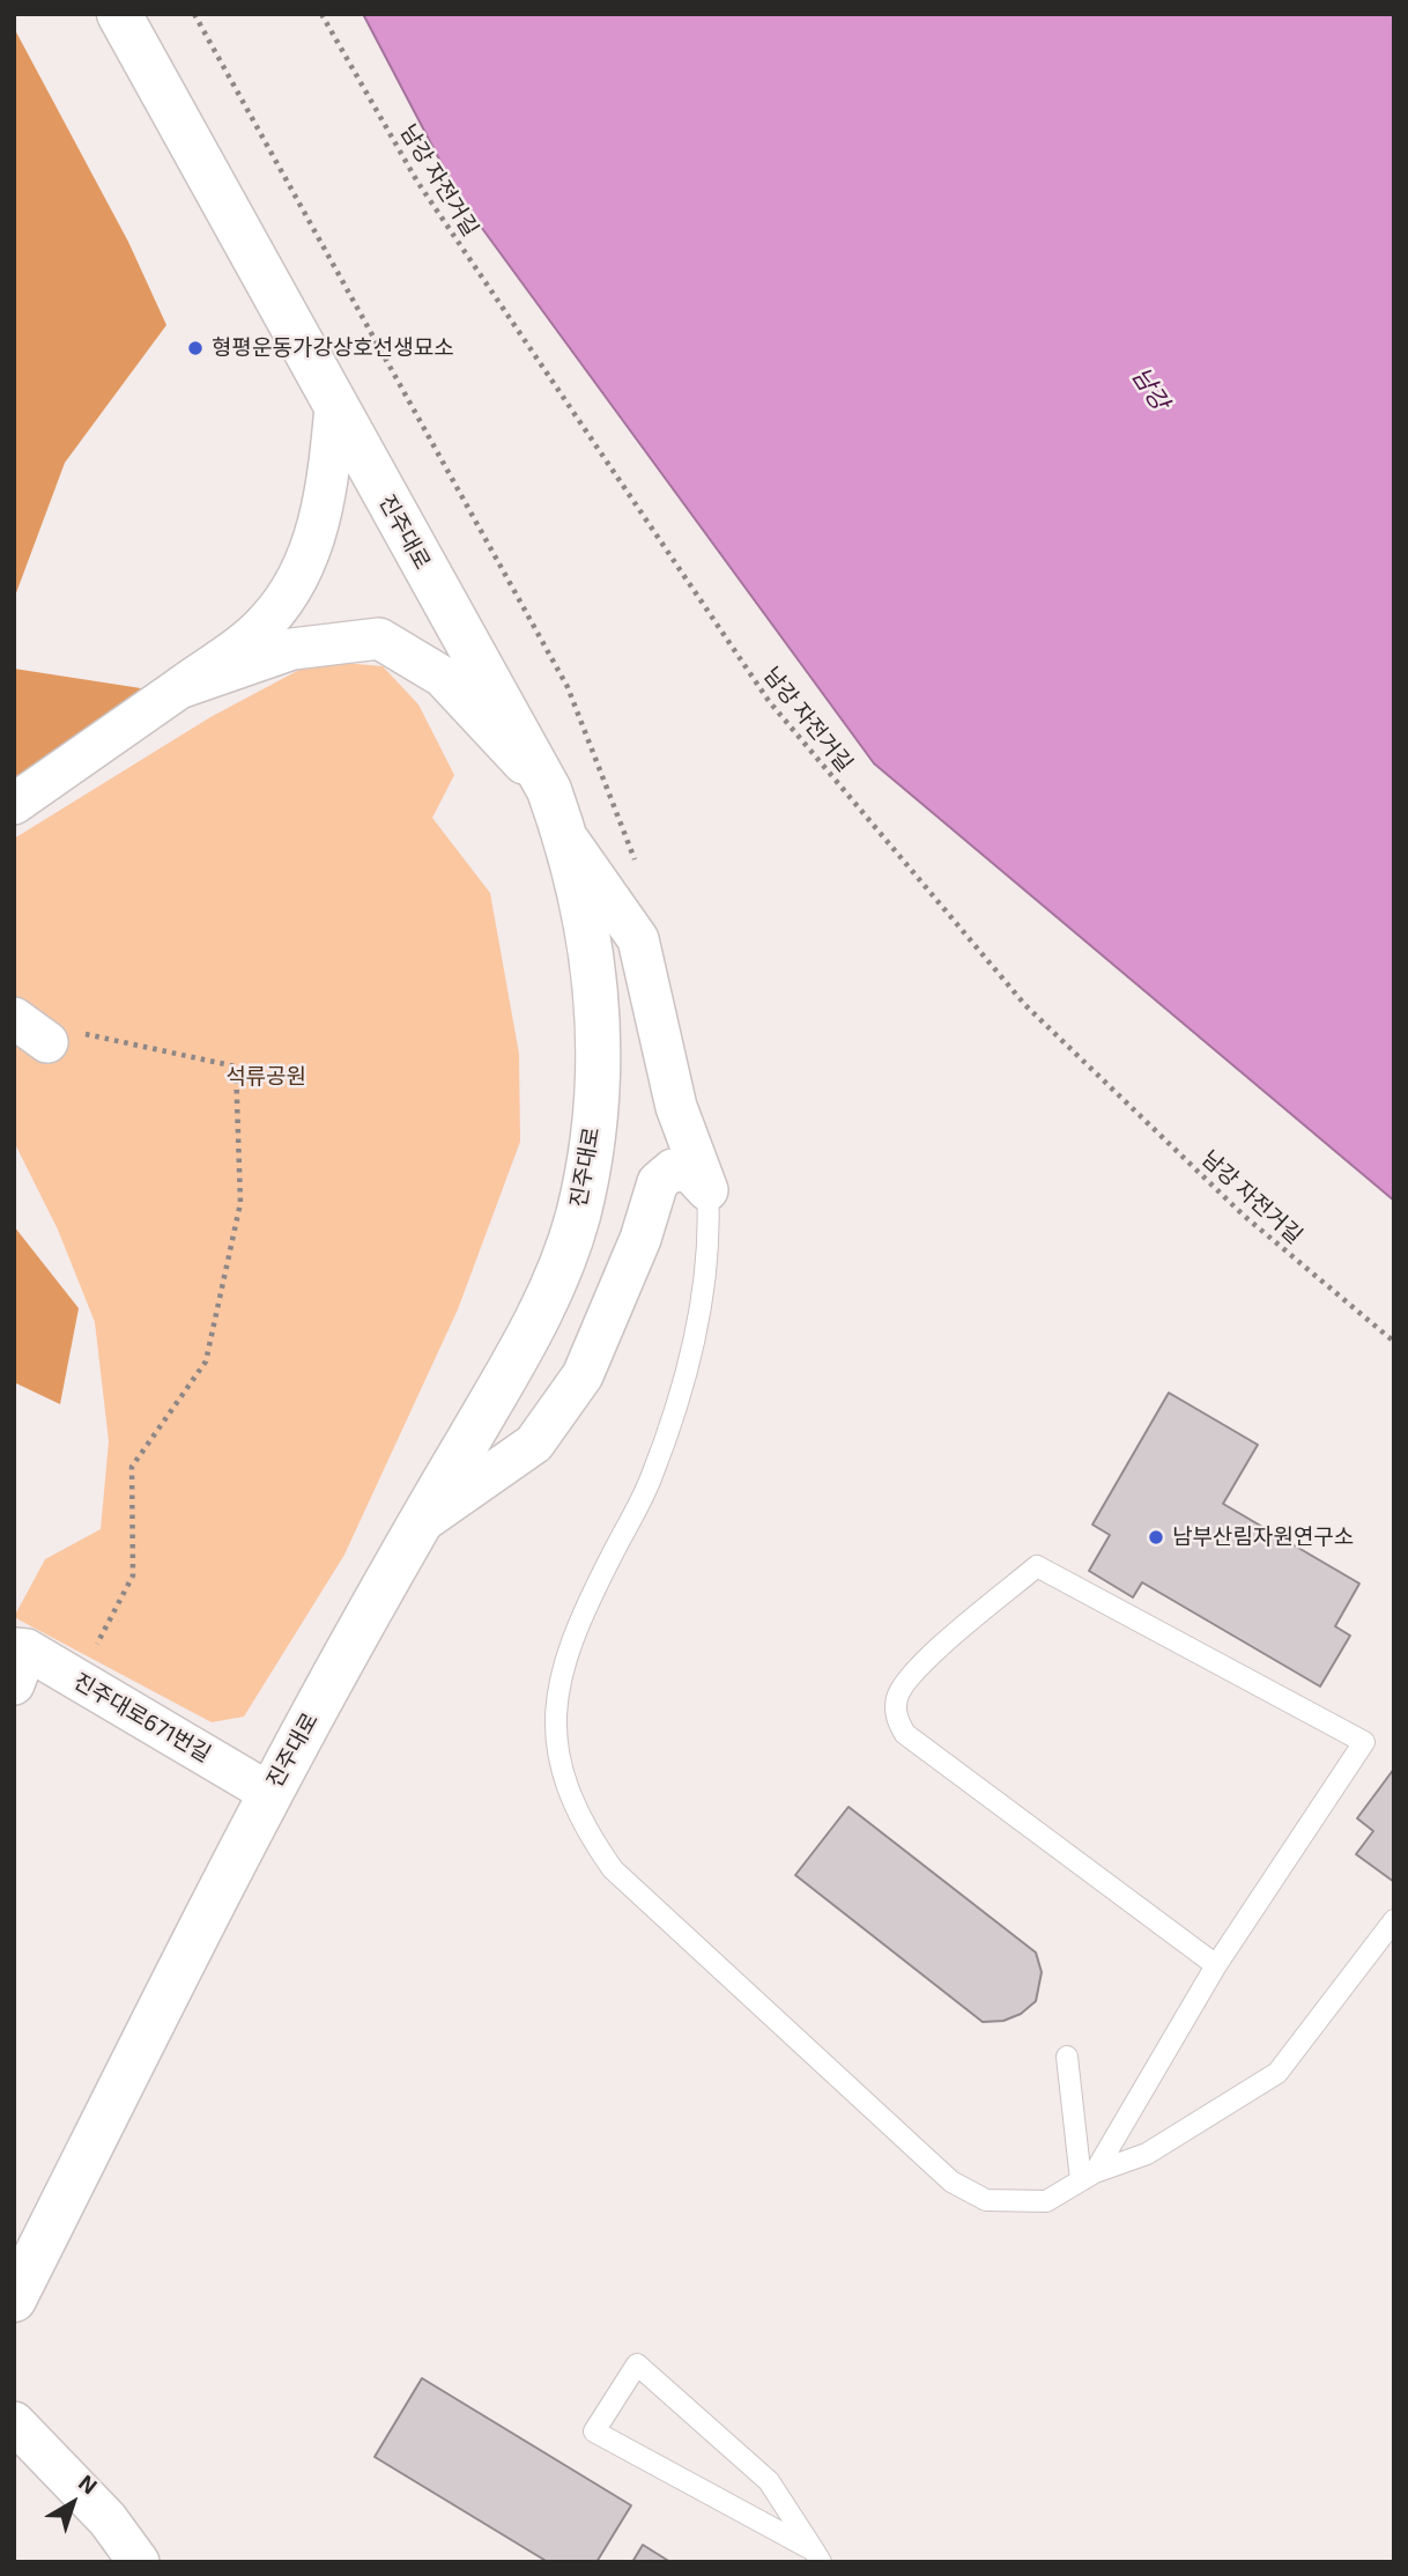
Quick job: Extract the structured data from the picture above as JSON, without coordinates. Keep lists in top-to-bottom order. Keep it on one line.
{"streets":{"street":["진주대로","진주대로671번길"],"path":["남강 자전거길"]},"crossings":[["진주대로","진주대로671번길"]],"water":["남강"],"parks":["석류공원"],"places":["형평운동가강상호선생묘소","남부산림자원연구소"],"north":"top right"}
